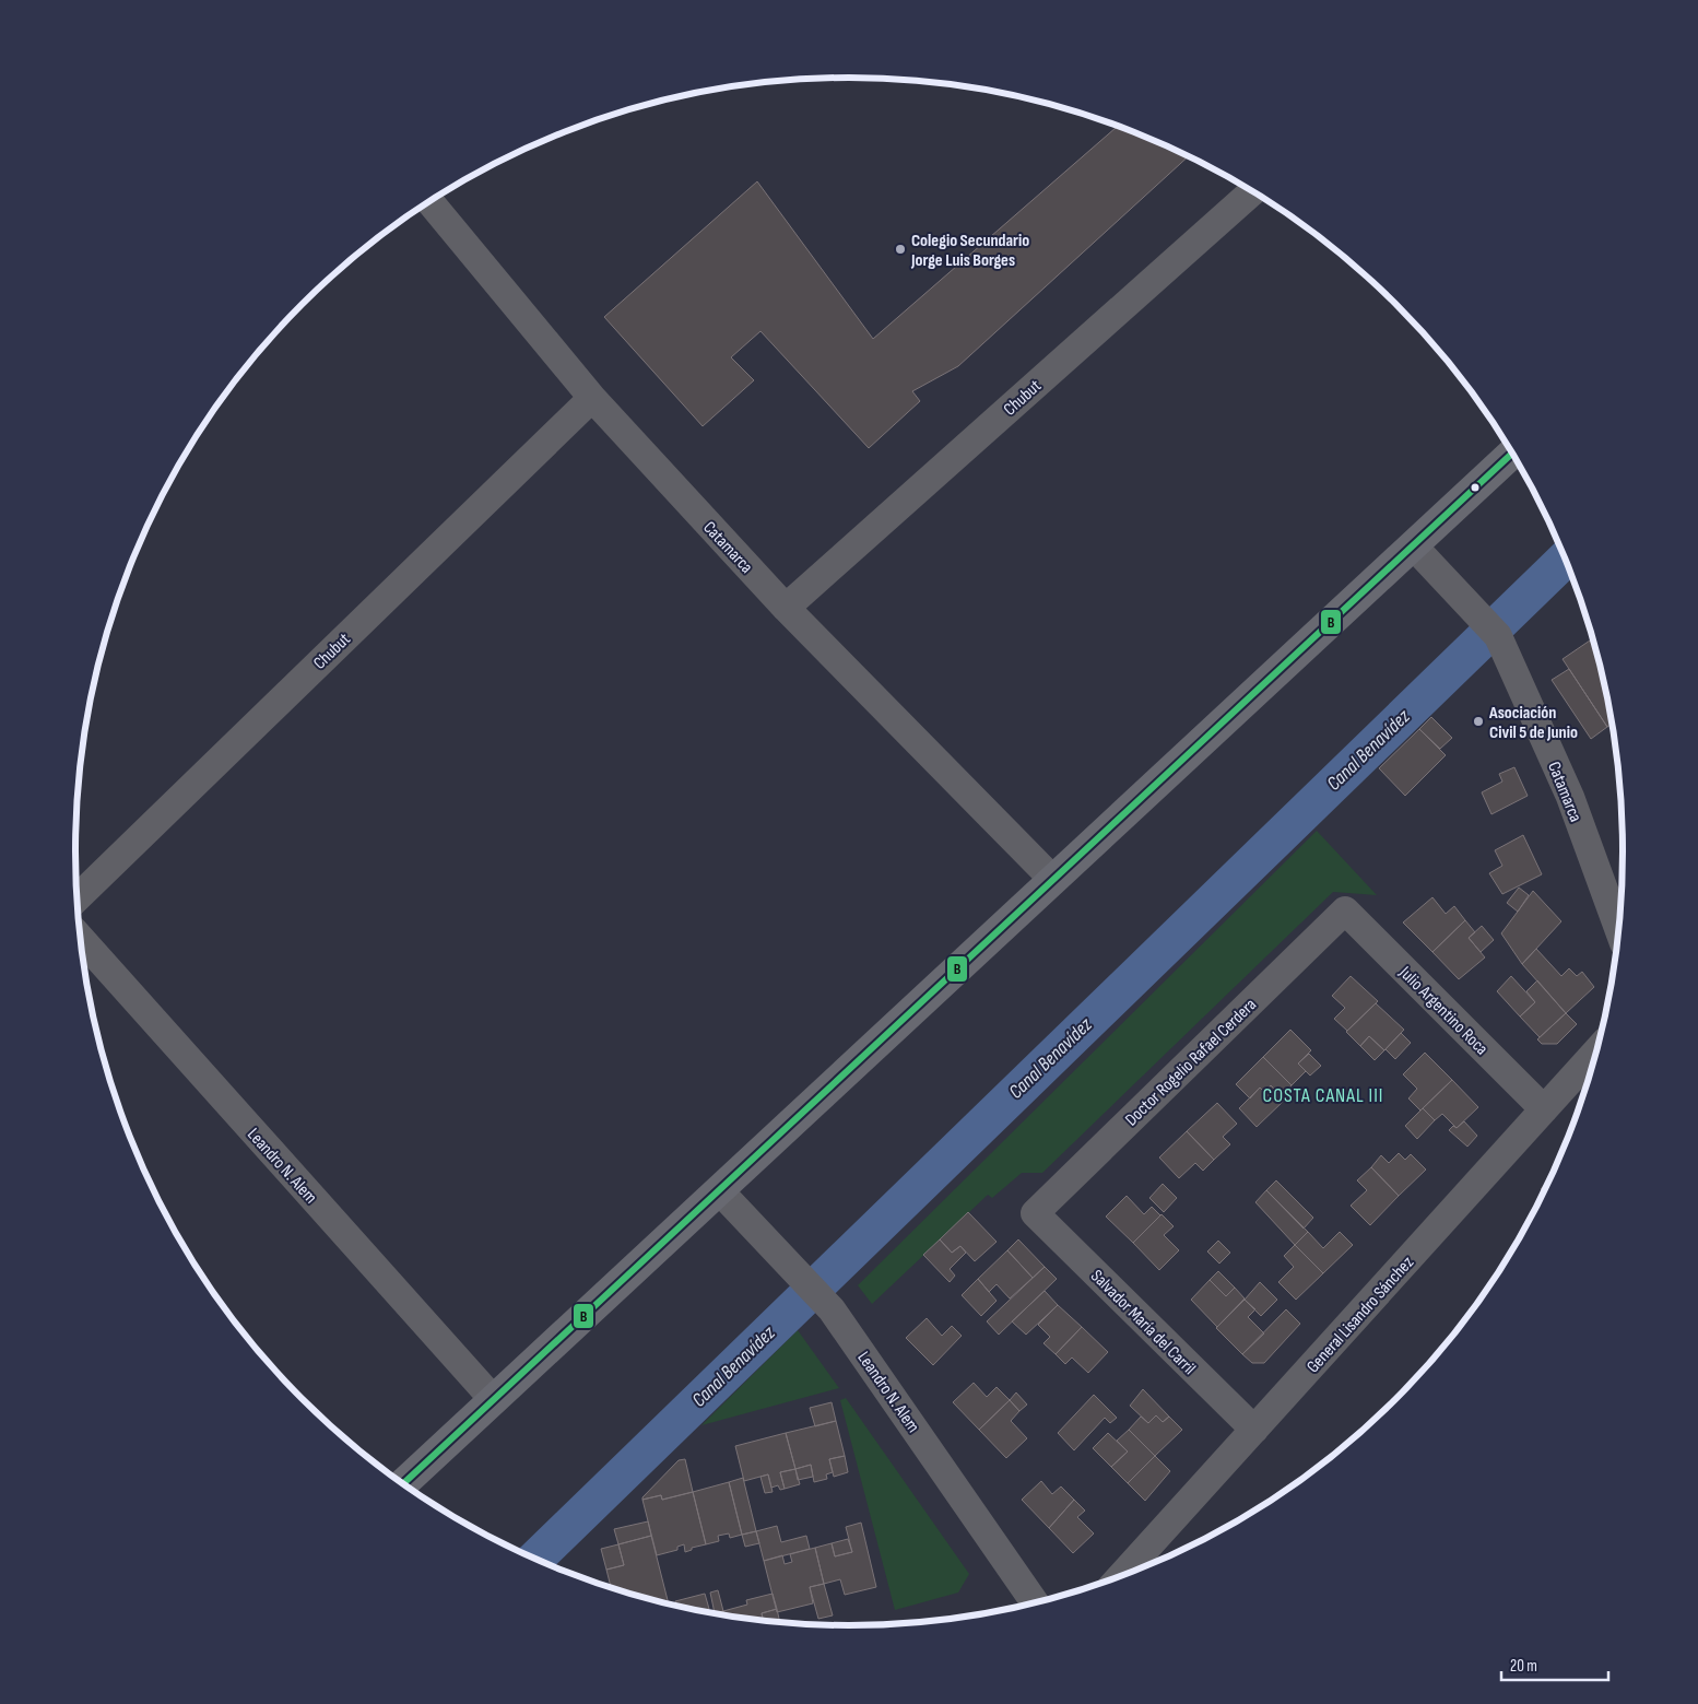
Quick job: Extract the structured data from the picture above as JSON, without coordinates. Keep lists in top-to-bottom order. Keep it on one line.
{"streets":{"street":["Chubut","Catamarca","Julio Argentino Roca","Doctor Rogelio Rafael Cerdera","Leandro N. Alem","General Lisandro Sánchez","Salvador María del Carril"]},"crossings":[["Chubut","Catamarca"],["Julio Argentino Roca","Doctor Rogelio Rafael Cerdera"],["Julio Argentino Roca","General Lisandro Sánchez"],["Doctor Rogelio Rafael Cerdera","Salvador María del Carril"],["General Lisandro Sánchez","Salvador María del Carril"]],"districts":["COSTA CANAL III"],"water":["Canal Benavídez"],"places":["Colegio Secundario Jorge Luis Borges","Asociación Civil 5 de Junio"],"lines":["transit line B"],"scale_bar":"20 m"}
